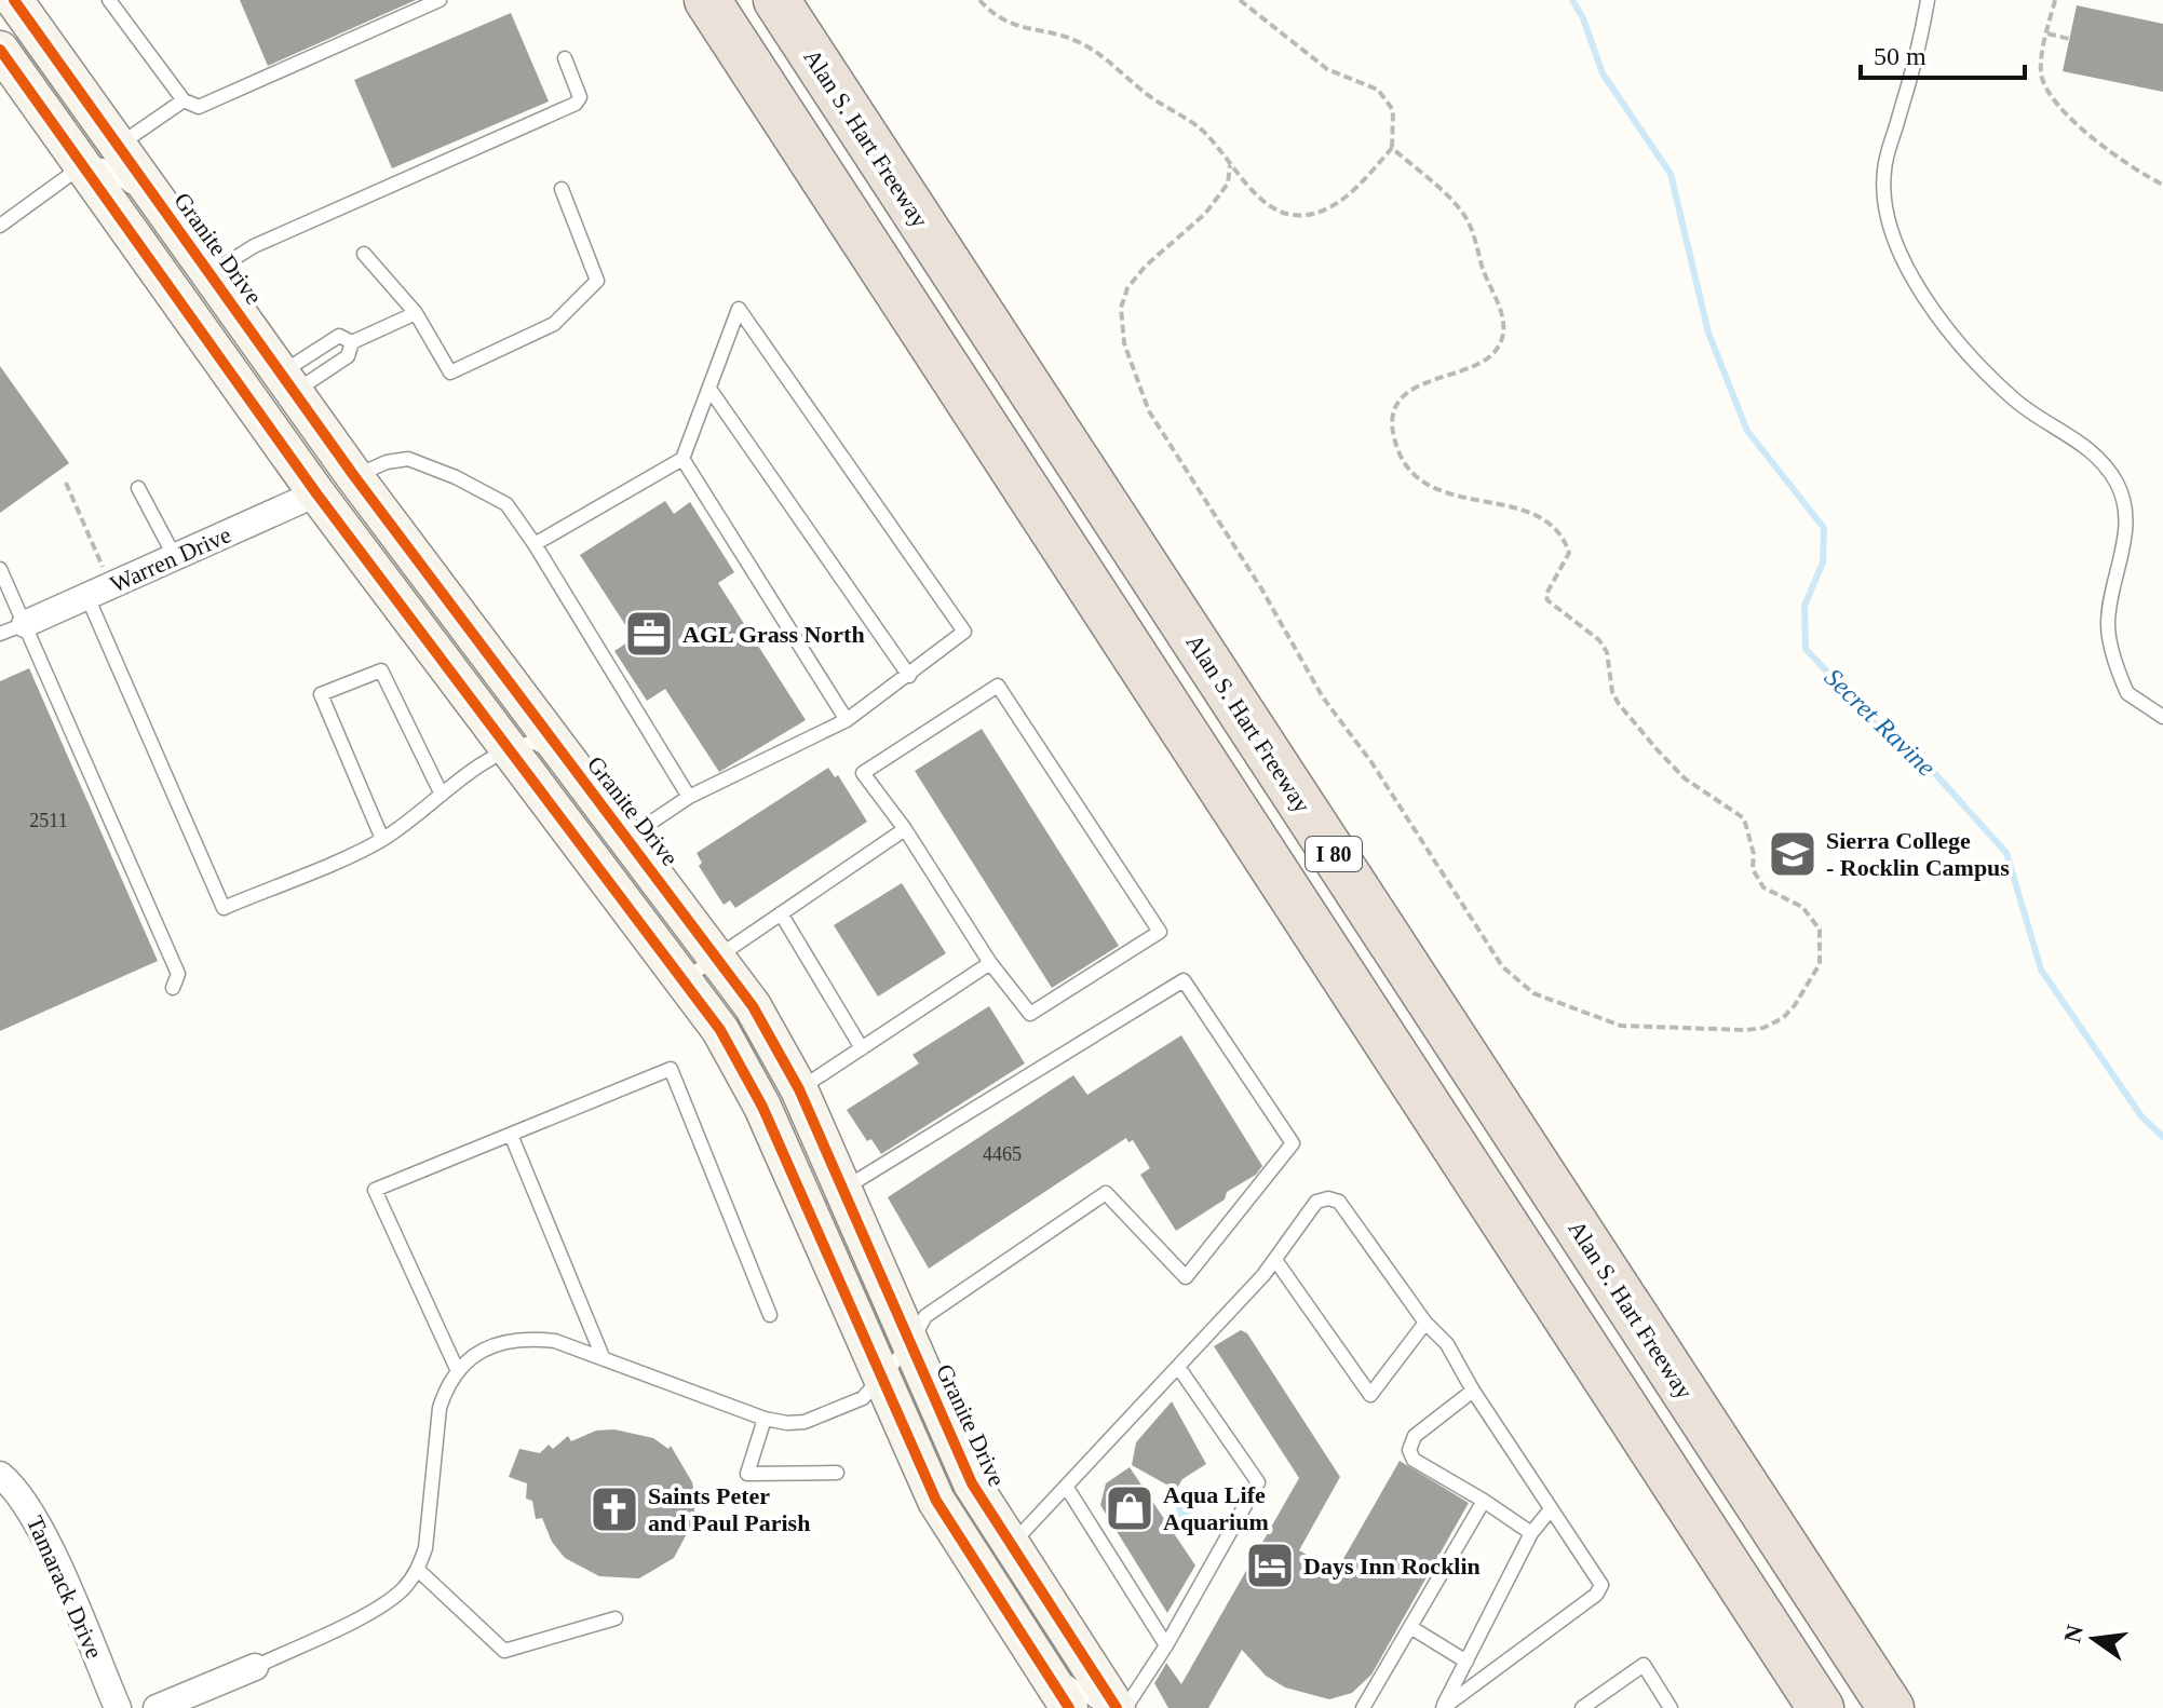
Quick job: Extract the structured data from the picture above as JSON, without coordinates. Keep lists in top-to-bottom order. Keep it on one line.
{"streets":{"highway":["Alan S. Hart Freeway","I 80"],"street":["Granite Drive","Warren Drive","Tamarack Drive"]},"water":["Secret Ravine"],"places":{"office":["AGL Grass North"],"school or university":["Sierra College - Rocklin Campus"],"shop":["Aqua Life Aquarium"],"church":["Saints Peter and Paul Parish"],"hotel":["Days Inn Rocklin"]},"house_numbers":["2511","4465"],"scale_bar":"50 m","north":"left"}
